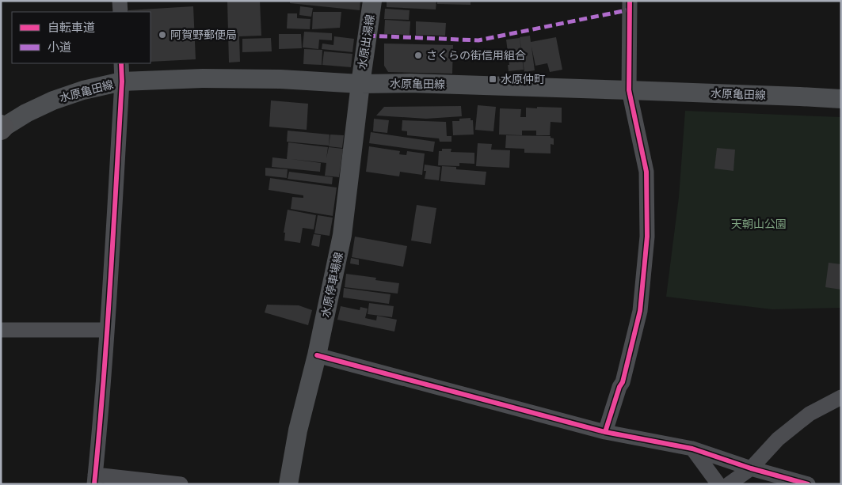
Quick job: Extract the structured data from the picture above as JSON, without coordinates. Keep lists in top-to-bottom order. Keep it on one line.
{"streets":{"main road":["水原出湯線","水原亀田線","水原停車場線"]},"crossings":[["水原出湯線","水原亀田線"],["水原出湯線","水原停車場線"],["水原亀田線","水原停車場線"]],"parks":["天朝山公園"],"places":{"other":["阿賀野郵便局","さくらの街信用組合"],"transit":["水原仲町"]},"legend":["自転車道","小道"]}
